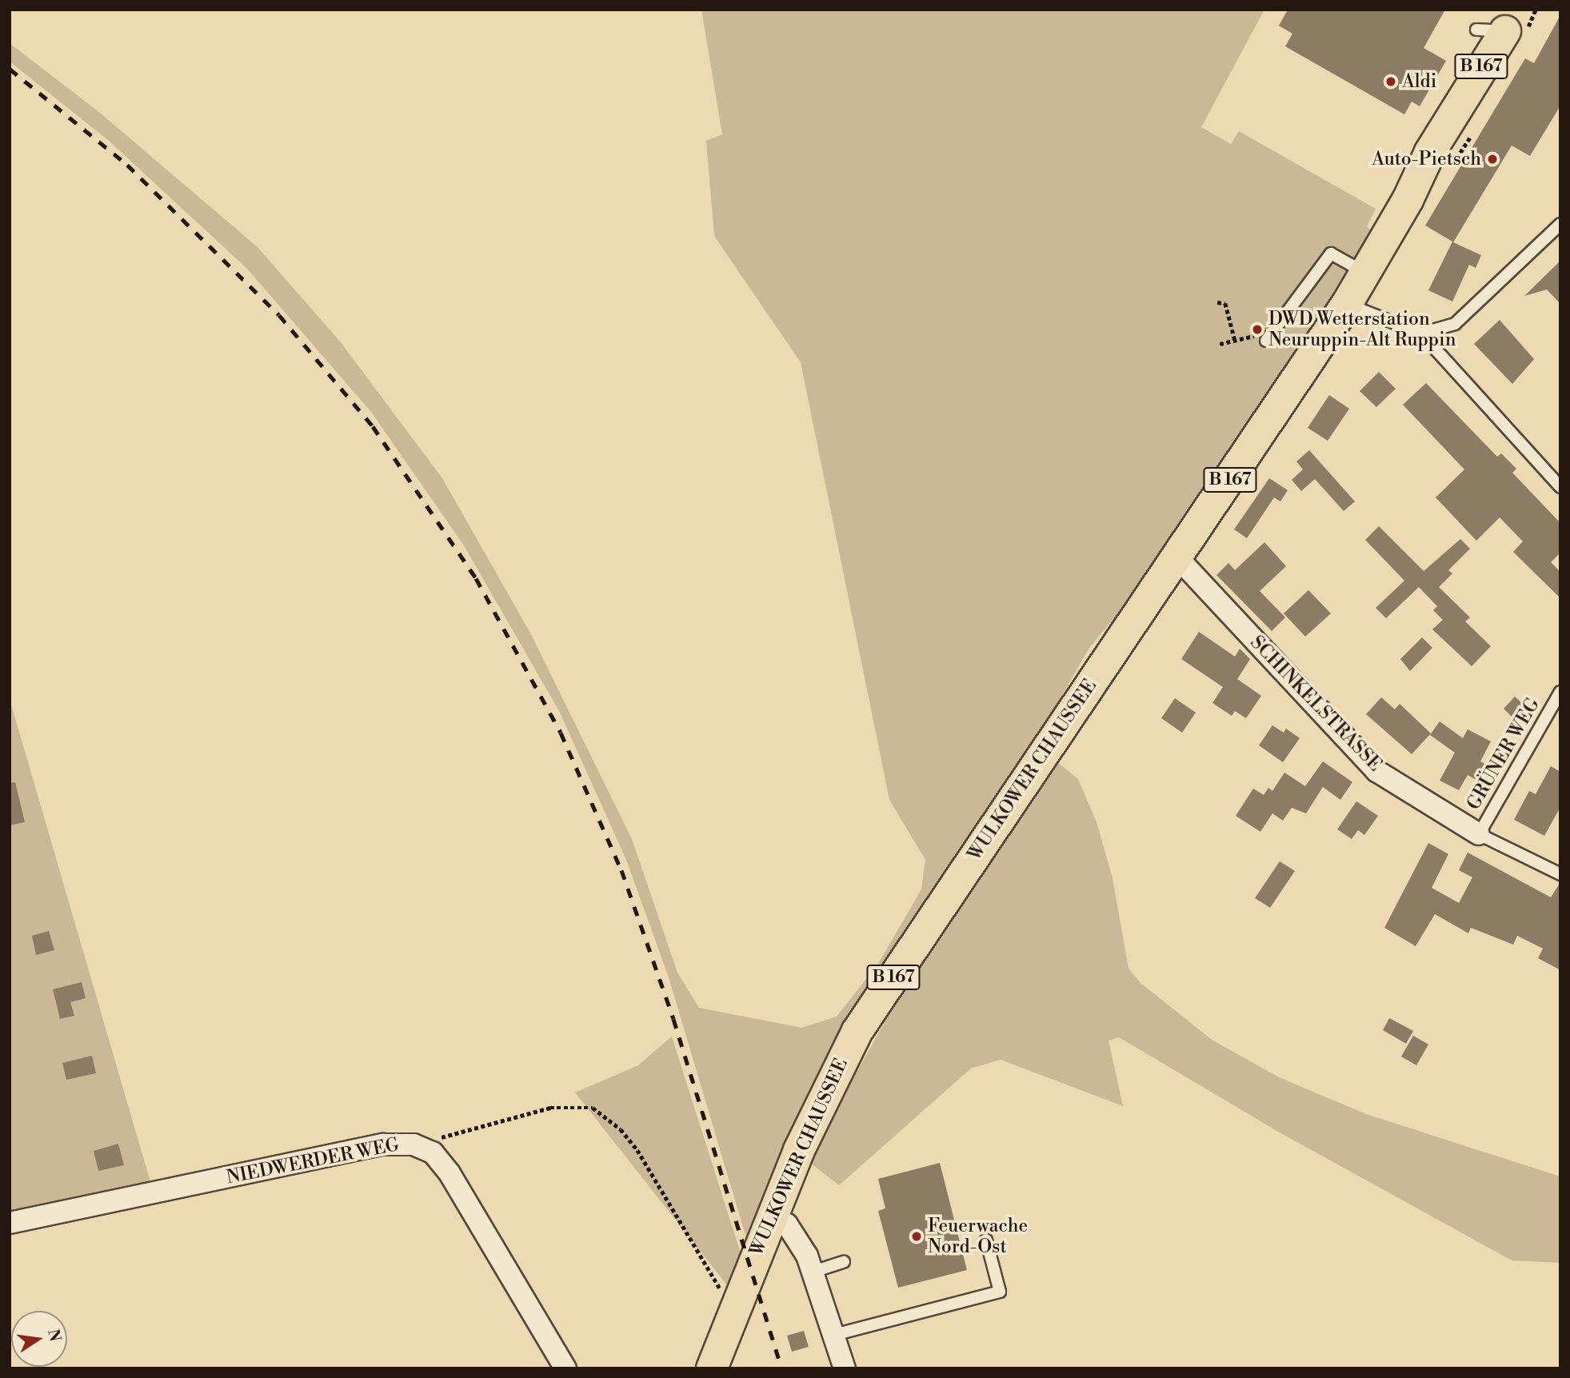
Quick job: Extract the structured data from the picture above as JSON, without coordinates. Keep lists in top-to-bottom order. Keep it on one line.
{"streets":{"main road":["B 167","WULKOWER CHAUSSEE"],"street":["SCHINKELSTRASSE","NIEDWERDER WEG"],"lane":["GRÜNER WEG"]},"crossings":[["SCHINKELSTRASSE","GRÜNER WEG"],["SCHINKELSTRASSE","WULKOWER CHAUSSEE"]],"places":["Aldi","Auto-Pietsch","DWD Wetterstation Neuruppin-Alt Ruppin","Feuerwache Nord-Ost"],"north":"right"}
